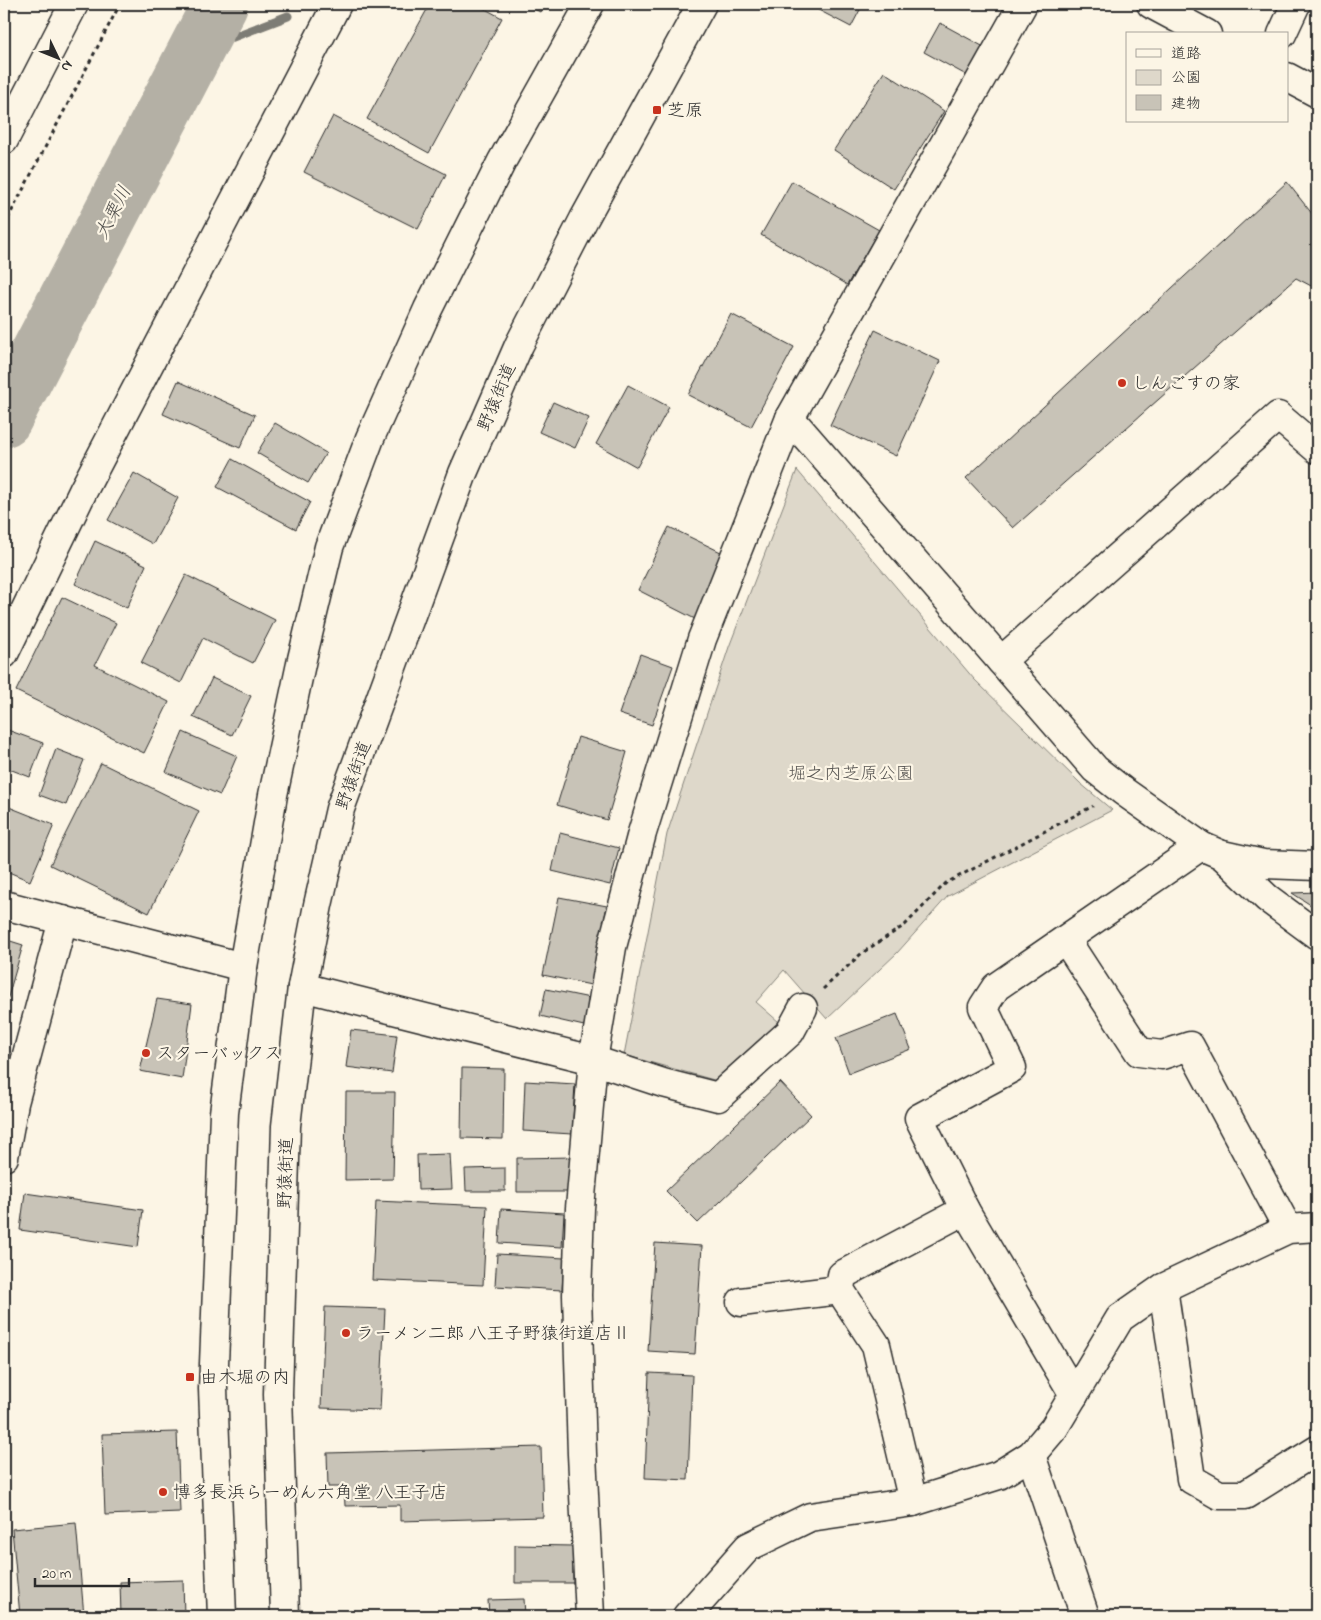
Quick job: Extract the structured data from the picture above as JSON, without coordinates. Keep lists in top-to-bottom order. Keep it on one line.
{"streets":{"street":["野猿街道"]},"water":["大栗川"],"parks":["堀之内芝原公園"],"places":{"transit":["芝原","由木堀の内"],"other":["しんごすの家","スターバックス","ラーメン二郎 八王子野猿街道店Ⅱ","博多長浜らーめん六角堂 八王子店"]},"legend":["道路","公園","建物"],"scale_bar":"20 m","north":"bottom right"}
